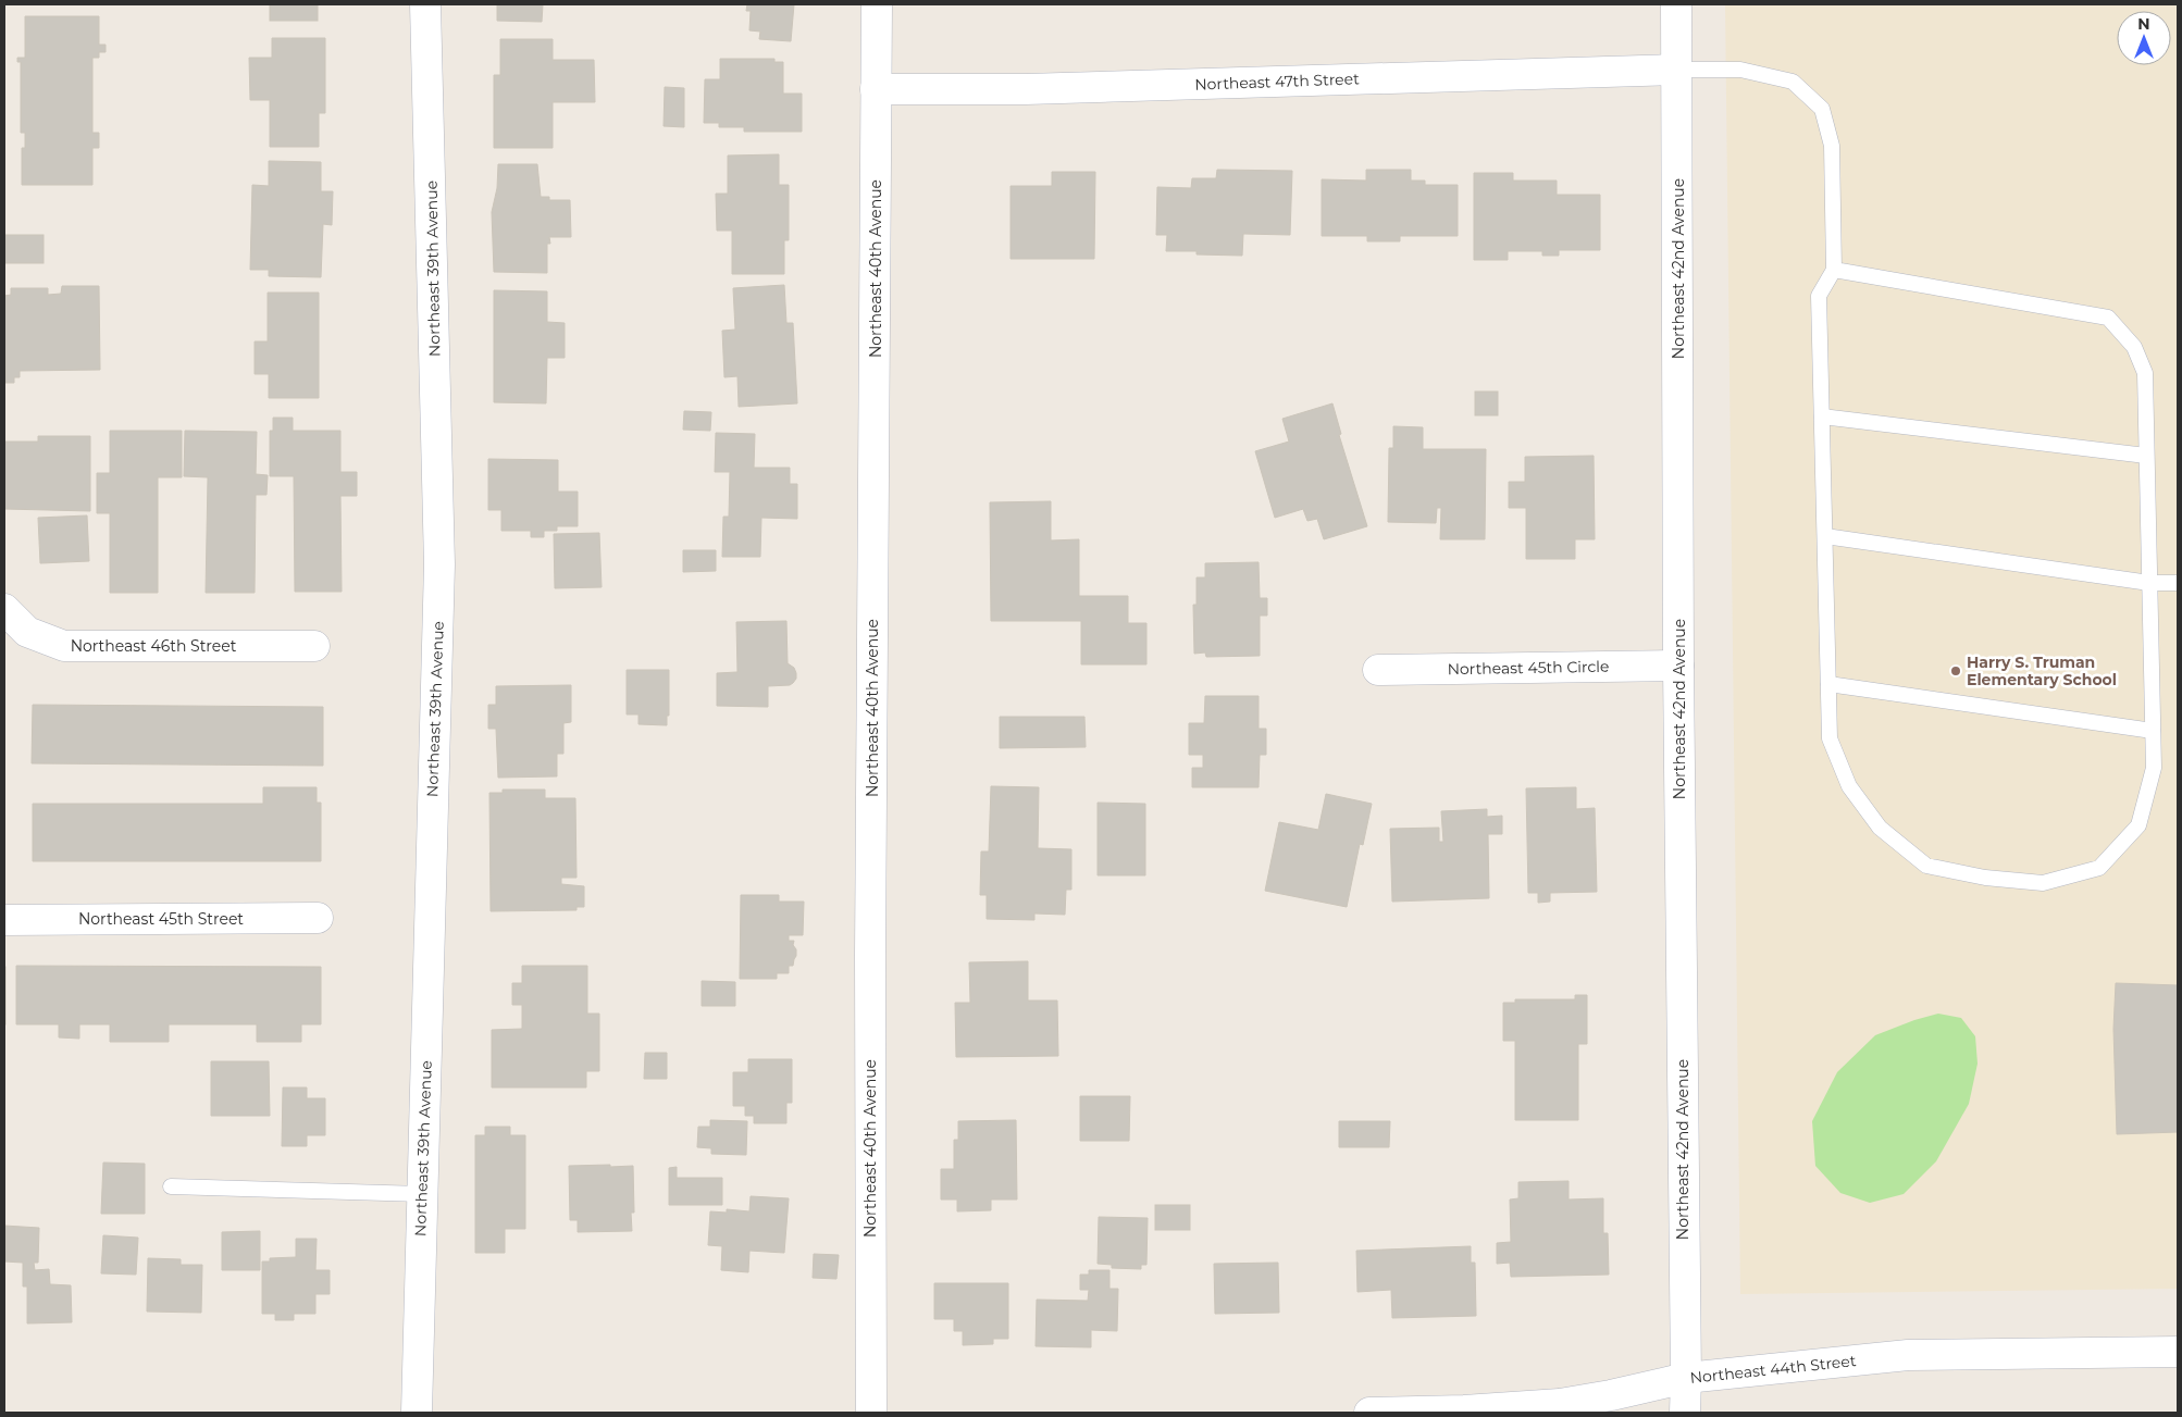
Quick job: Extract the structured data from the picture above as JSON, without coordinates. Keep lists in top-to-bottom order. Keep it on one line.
{"streets":{"street":["Northeast 47th Street","Northeast 39th Avenue","Northeast 40th Avenue","Northeast 42nd Avenue","Northeast 46th Street","Northeast 45th Circle","Northeast 45th Street","Northeast 44th Street"]},"crossings":[["Northeast 47th Street","Northeast 40th Avenue"],["Northeast 47th Street","Northeast 42nd Avenue"],["Northeast 42nd Avenue","Northeast 45th Circle"],["Northeast 42nd Avenue","Northeast 44th Street"]],"places":["Harry S. Truman Elementary School"],"north":"top"}
